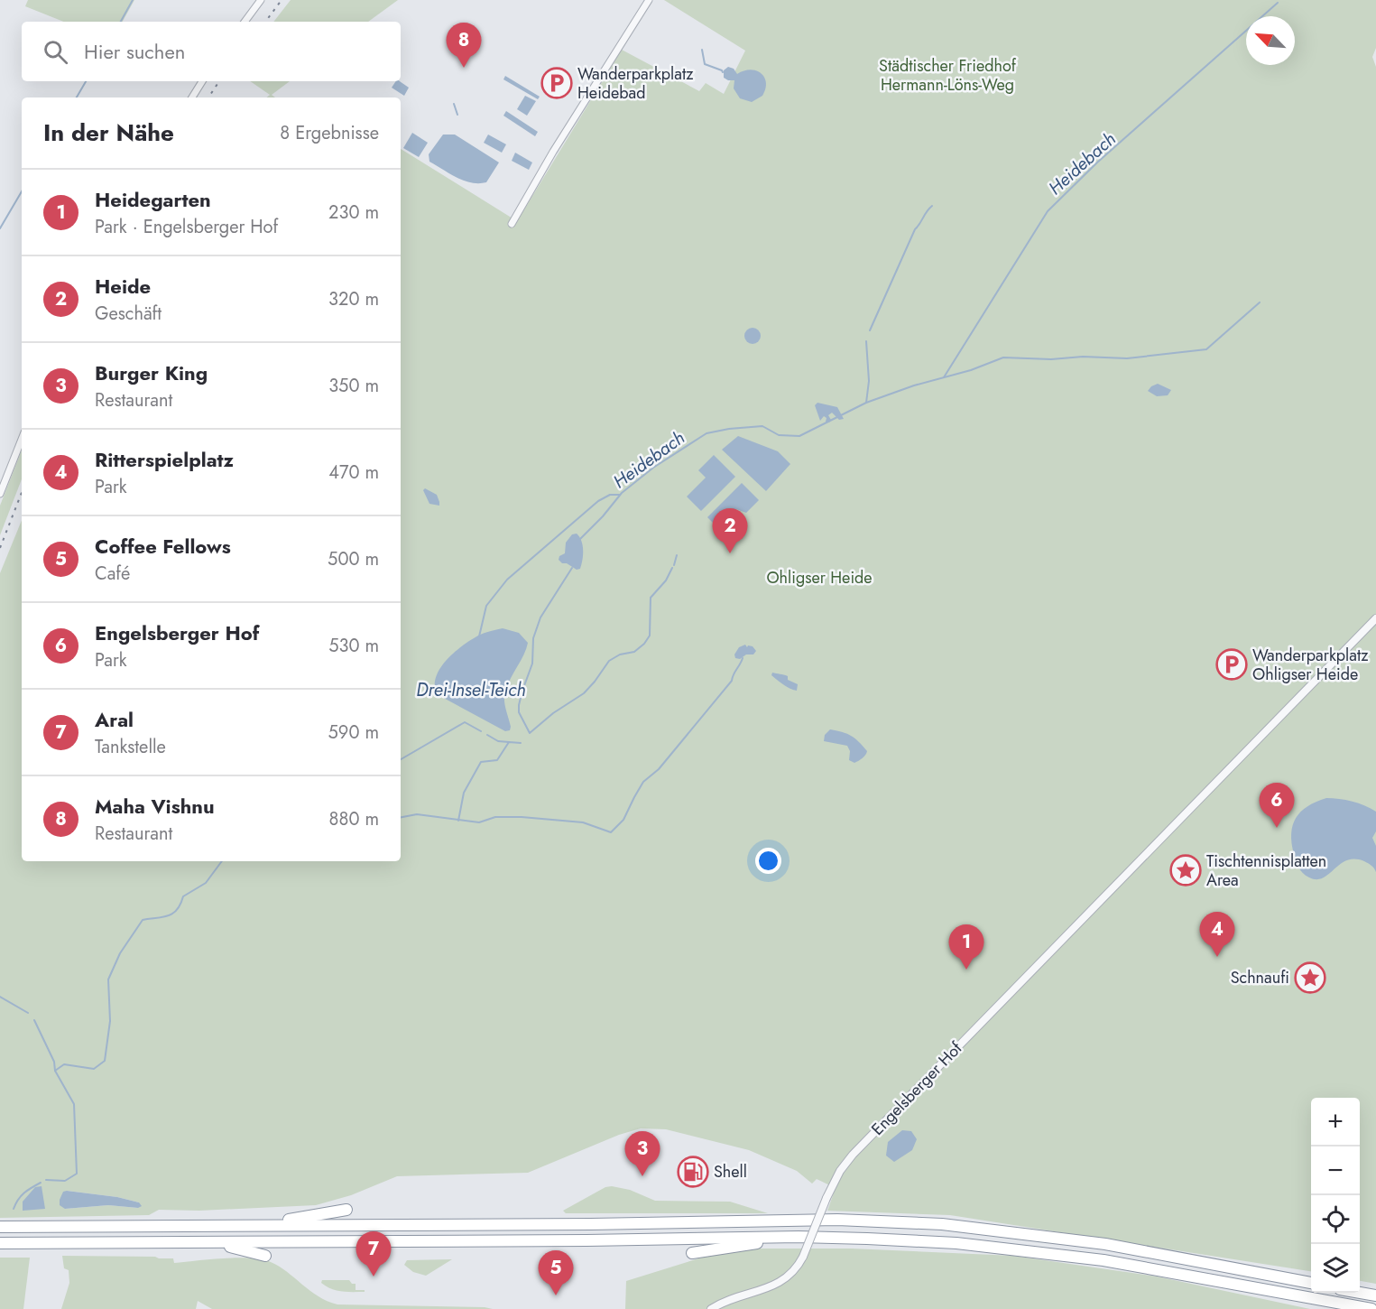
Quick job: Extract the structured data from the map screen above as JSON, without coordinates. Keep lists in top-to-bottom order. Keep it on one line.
{"streets":{"street":["Engelsberger Hof"]},"water":["Heidebach","Drei-Insel-Teich"],"parks":["Städtischer Friedhof Hermann-Löns-Weg","Ohligser Heide"],"places":{"parking":["Wanderparkplatz Heidebad","Wanderparkplatz Ohligser Heide"],"place":["Tischtennisplatten Area","Schnaufi"],"fuel station":["Shell"]},"north":"top left","page":{"search":"Hier suchen","pins":["8","2","6","4","1","3","7","5"],"heading":["In der Nähe","8 Ergebnisse"],"list":[{"mark":"1","name":"Heidegarten","note":"Park · Engelsberger Hof","value":"230 m"},{"mark":"2","name":"Heide","note":"Geschäft","value":"320 m"},{"mark":"3","name":"Burger King","note":"Restaurant","value":"350 m"},{"mark":"4","name":"Ritterspielplatz","note":"Park","value":"470 m"},{"mark":"5","name":"Coffee Fellows","note":"Café","value":"500 m"},{"mark":"6","name":"Engelsberger Hof","note":"Park","value":"530 m"},{"mark":"7","name":"Aral","note":"Tankstelle","value":"590 m"},{"mark":"8","name":"Maha Vishnu","note":"Restaurant","value":"880 m"}],"map_buttons":["+","−"]}}
